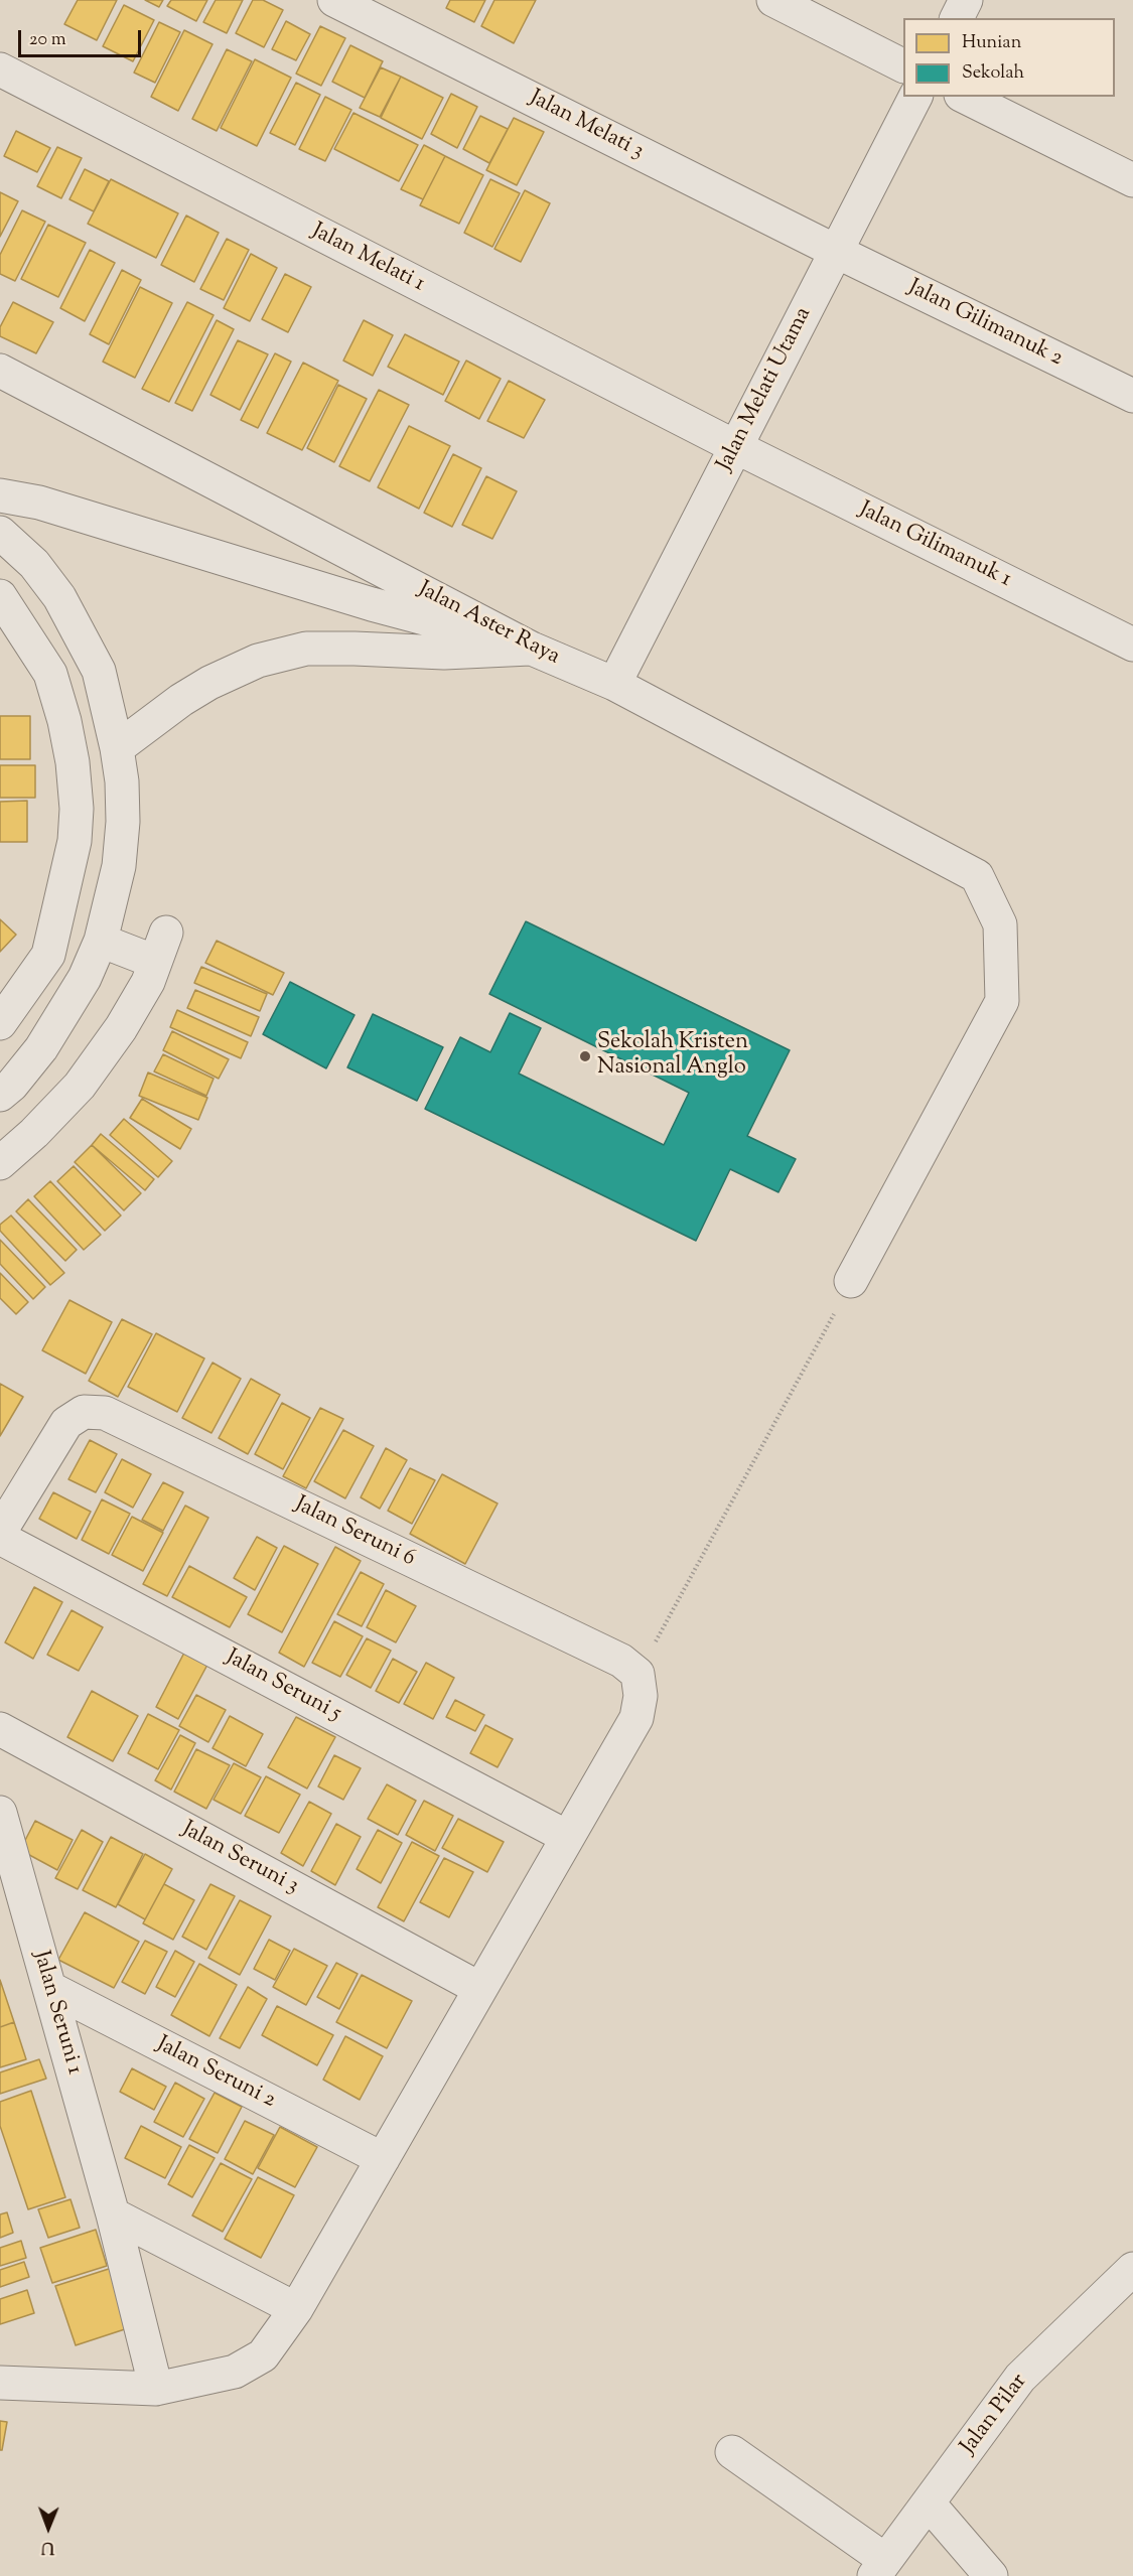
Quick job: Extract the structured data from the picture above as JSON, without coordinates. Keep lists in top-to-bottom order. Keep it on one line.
{"streets":{"street":["Jalan Melati 3","Jalan Melati 1","Jalan Gilimanuk 2","Jalan Melati Utama","Jalan Gilimanuk 1","Jalan Aster Raya","Jalan Seruni 6","Jalan Seruni 5","Jalan Seruni 3","Jalan Seruni 1","Jalan Seruni 2","Jalan Pilar"]},"crossings":[["Jalan Melati 3","Jalan Gilimanuk 2"],["Jalan Melati 3","Jalan Melati Utama"],["Jalan Melati 1","Jalan Melati Utama"],["Jalan Melati 1","Jalan Gilimanuk 1"],["Jalan Gilimanuk 2","Jalan Melati Utama"],["Jalan Melati Utama","Jalan Gilimanuk 1"],["Jalan Melati Utama","Jalan Aster Raya"],["Jalan Seruni 1","Jalan Seruni 2"]],"places":["Sekolah Kristen Nasional Anglo"],"legend":["Hunian","Sekolah"],"scale_bar":"20 m","north":"bottom"}
